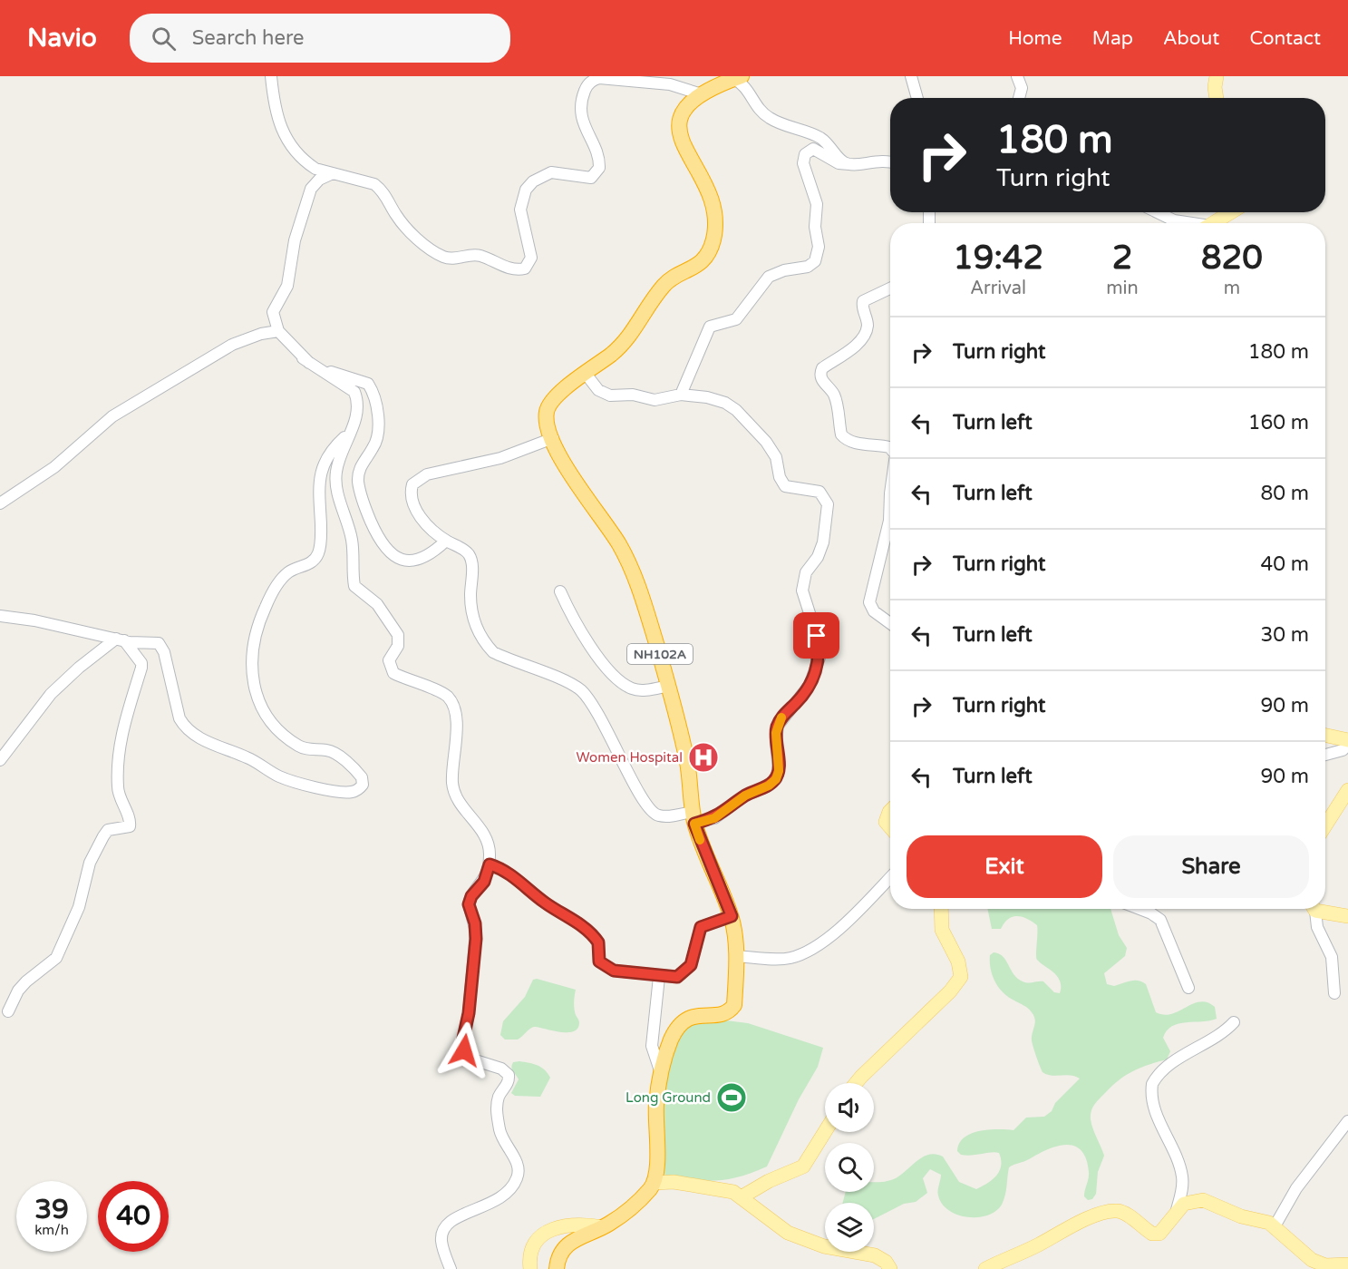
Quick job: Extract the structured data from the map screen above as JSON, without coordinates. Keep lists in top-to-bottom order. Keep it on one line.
{"streets":{"highway":["NH102A"]},"places":{"hospital":["Women Hospital"],"sports":["Long Ground"]},"page":{"header":"Navio","search":"Search here","nav":["Home","Map","About","Contact"],"turn":["180 m","Turn right"],"eta":["19:42","Arrival","2","min","820","m"],"list":[{"name":"Turn right","value":"180 m"},{"name":"Turn left","value":"160 m"},{"name":"Turn left","value":"80 m"},{"name":"Turn right","value":"40 m"},{"name":"Turn left","value":"30 m"},{"name":"Turn right","value":"90 m"},{"name":"Turn left","value":"90 m"}],"buttons":["Exit","Share"],"speed":"39 km/h","limit":"40"}}
